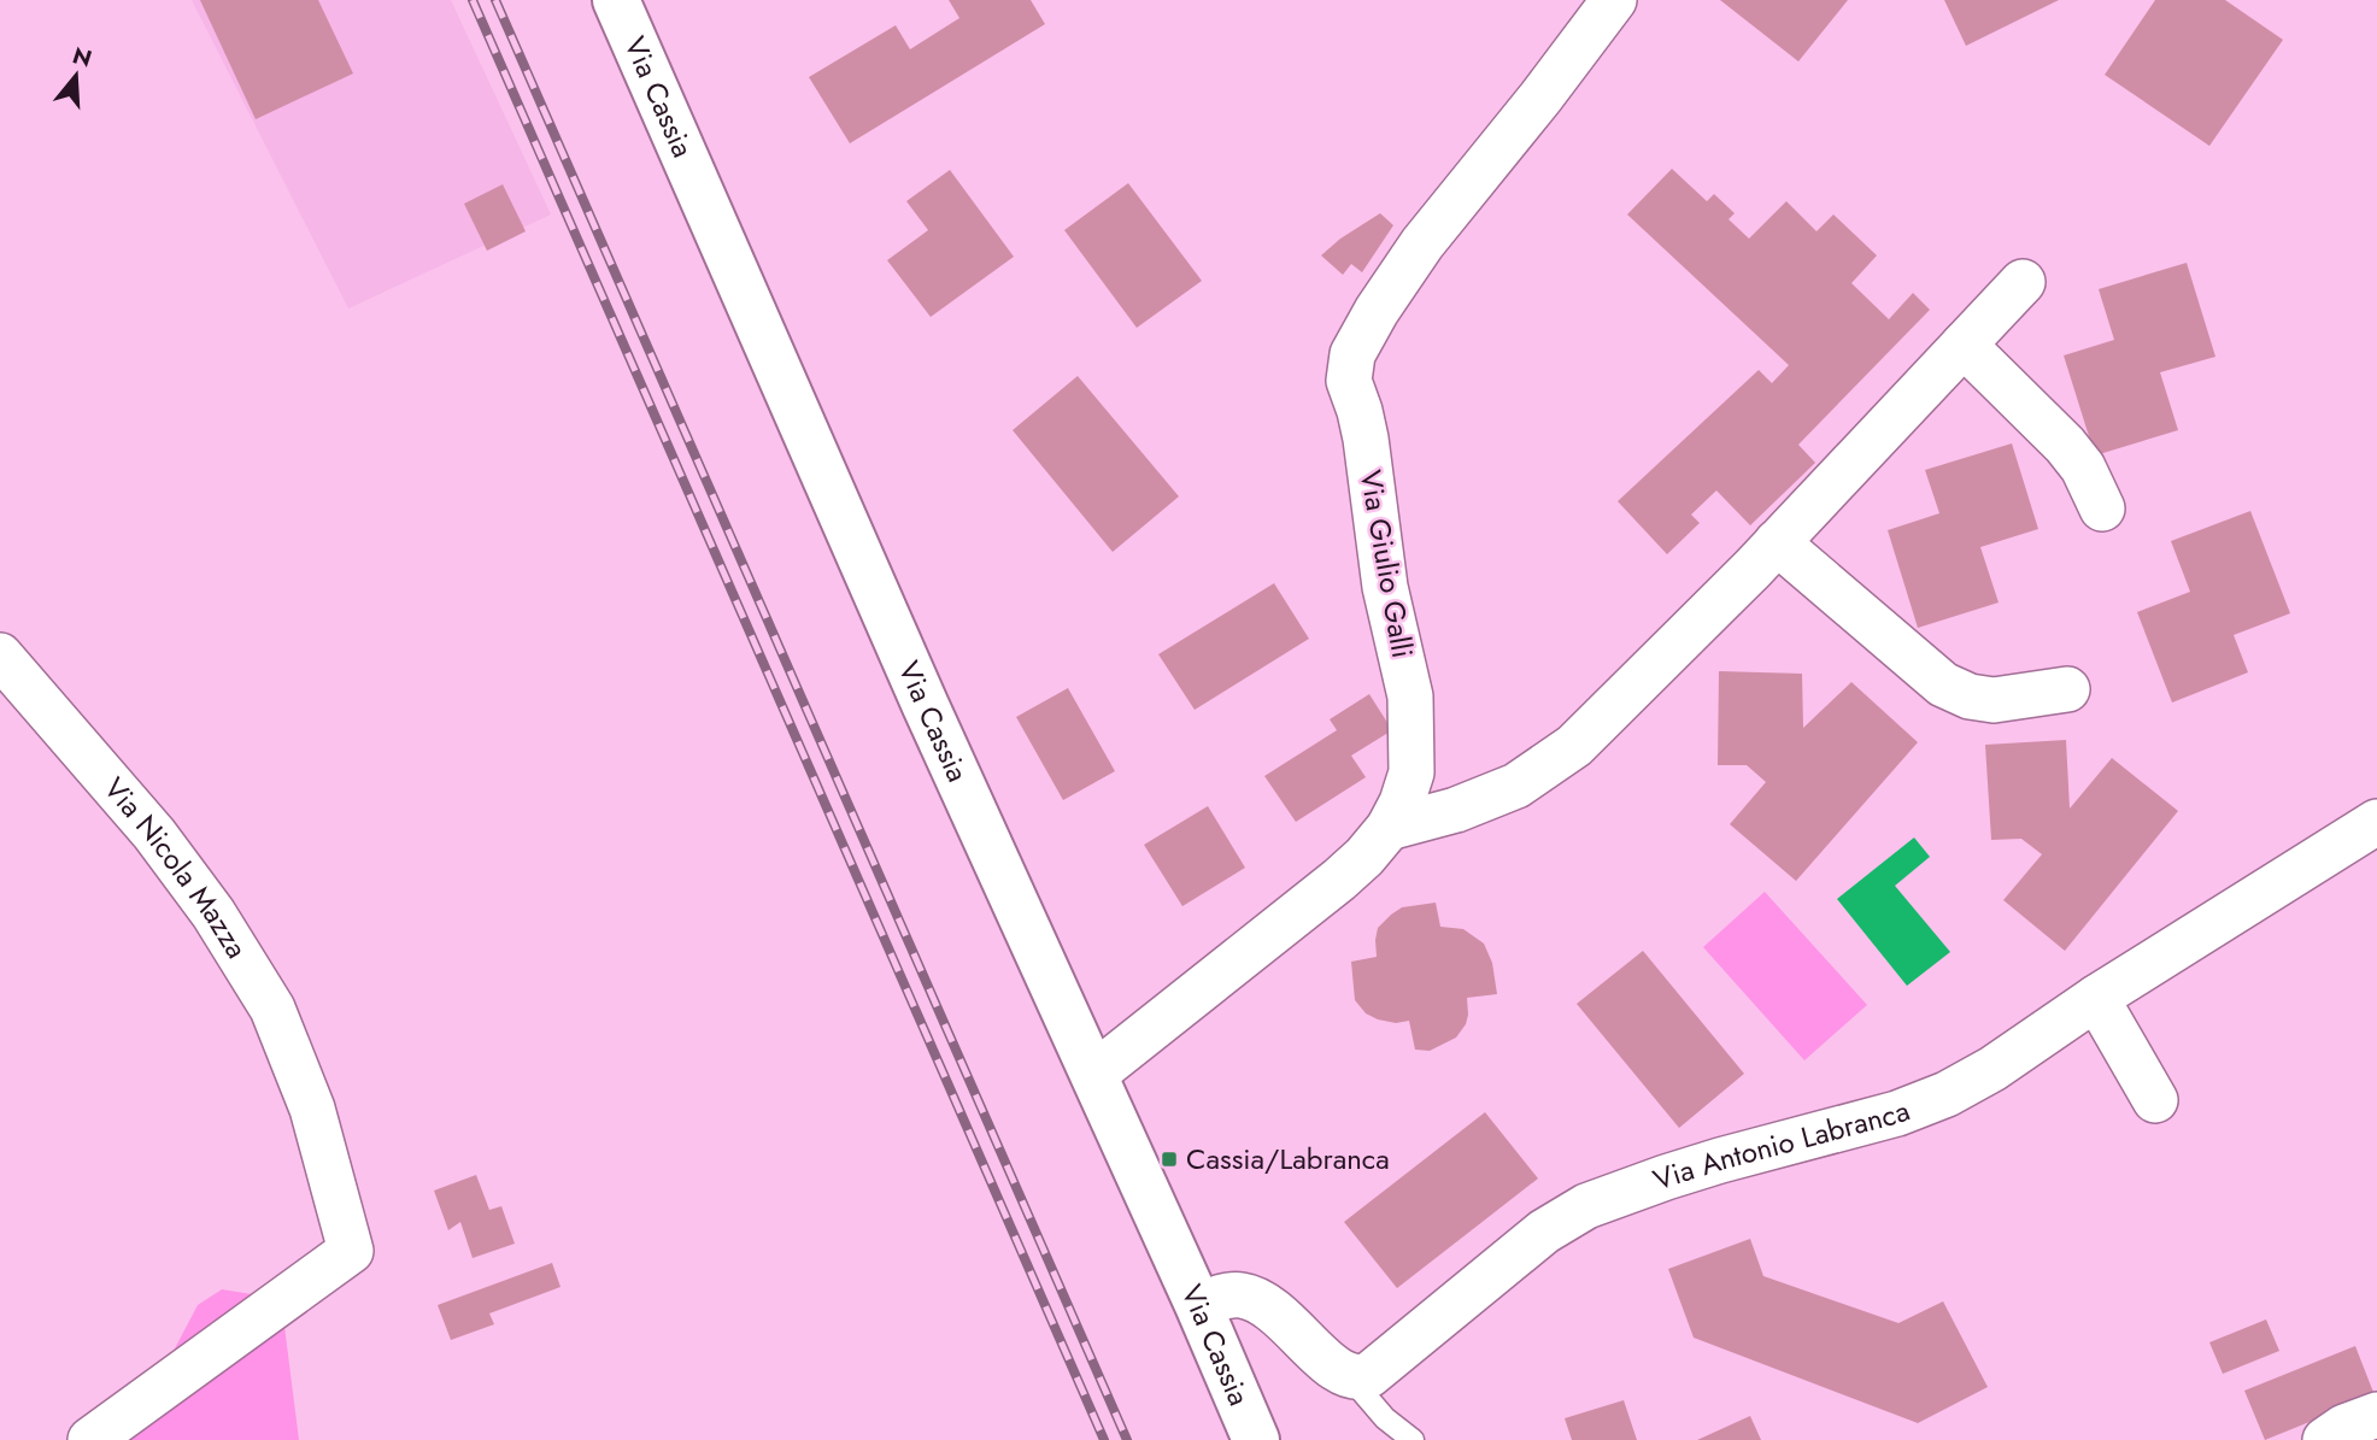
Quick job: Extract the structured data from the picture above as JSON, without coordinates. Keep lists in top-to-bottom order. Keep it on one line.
{"streets":{"main road":["Via Cassia"],"street":["Via Giulio Galli","Via Nicola Mazza","Via Antonio Labranca"]},"crossings":[["Via Cassia","Via Giulio Galli"]],"places":{"transit":["Cassia/Labranca"]},"north":"top"}
